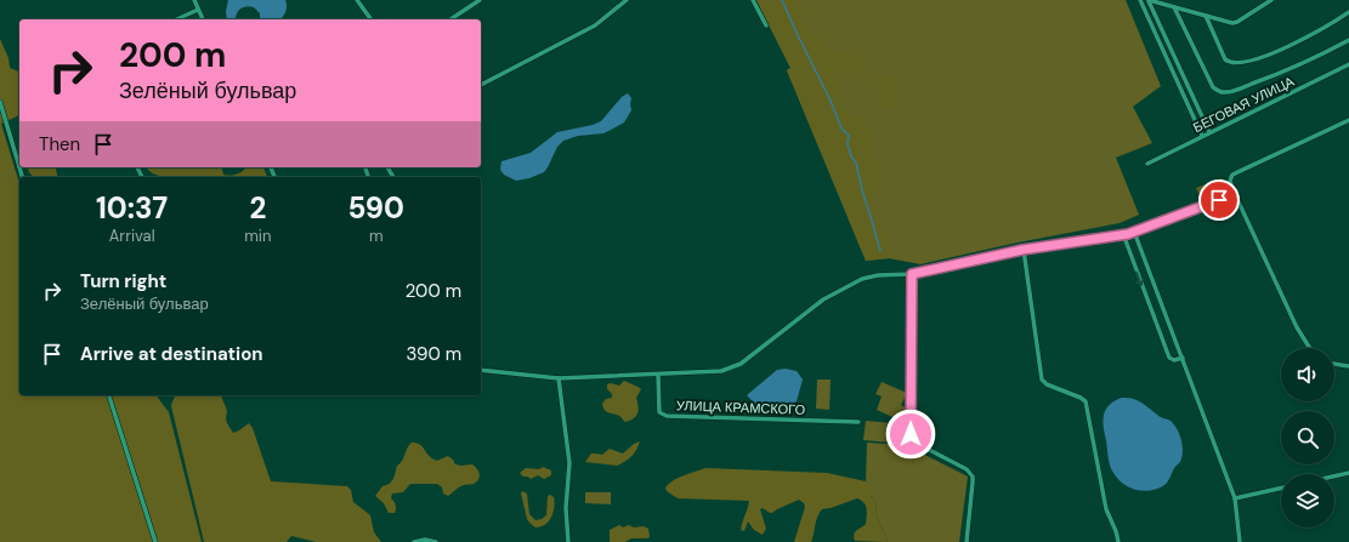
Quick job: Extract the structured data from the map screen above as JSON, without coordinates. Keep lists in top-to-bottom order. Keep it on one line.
{"streets":{"street":["БЕГОВАЯ УЛИЦА","УЛИЦА КРАМСКОГО"]},"page":{"turn":["200 m","Зелёный бульвар"],"then":"Then","eta":["10:37","Arrival","2","min","590","m"],"list":[{"name":"Turn right","note":"Зелёный бульвар","value":"200 m"},{"name":"Arrive at destination","value":"390 m"}]}}
